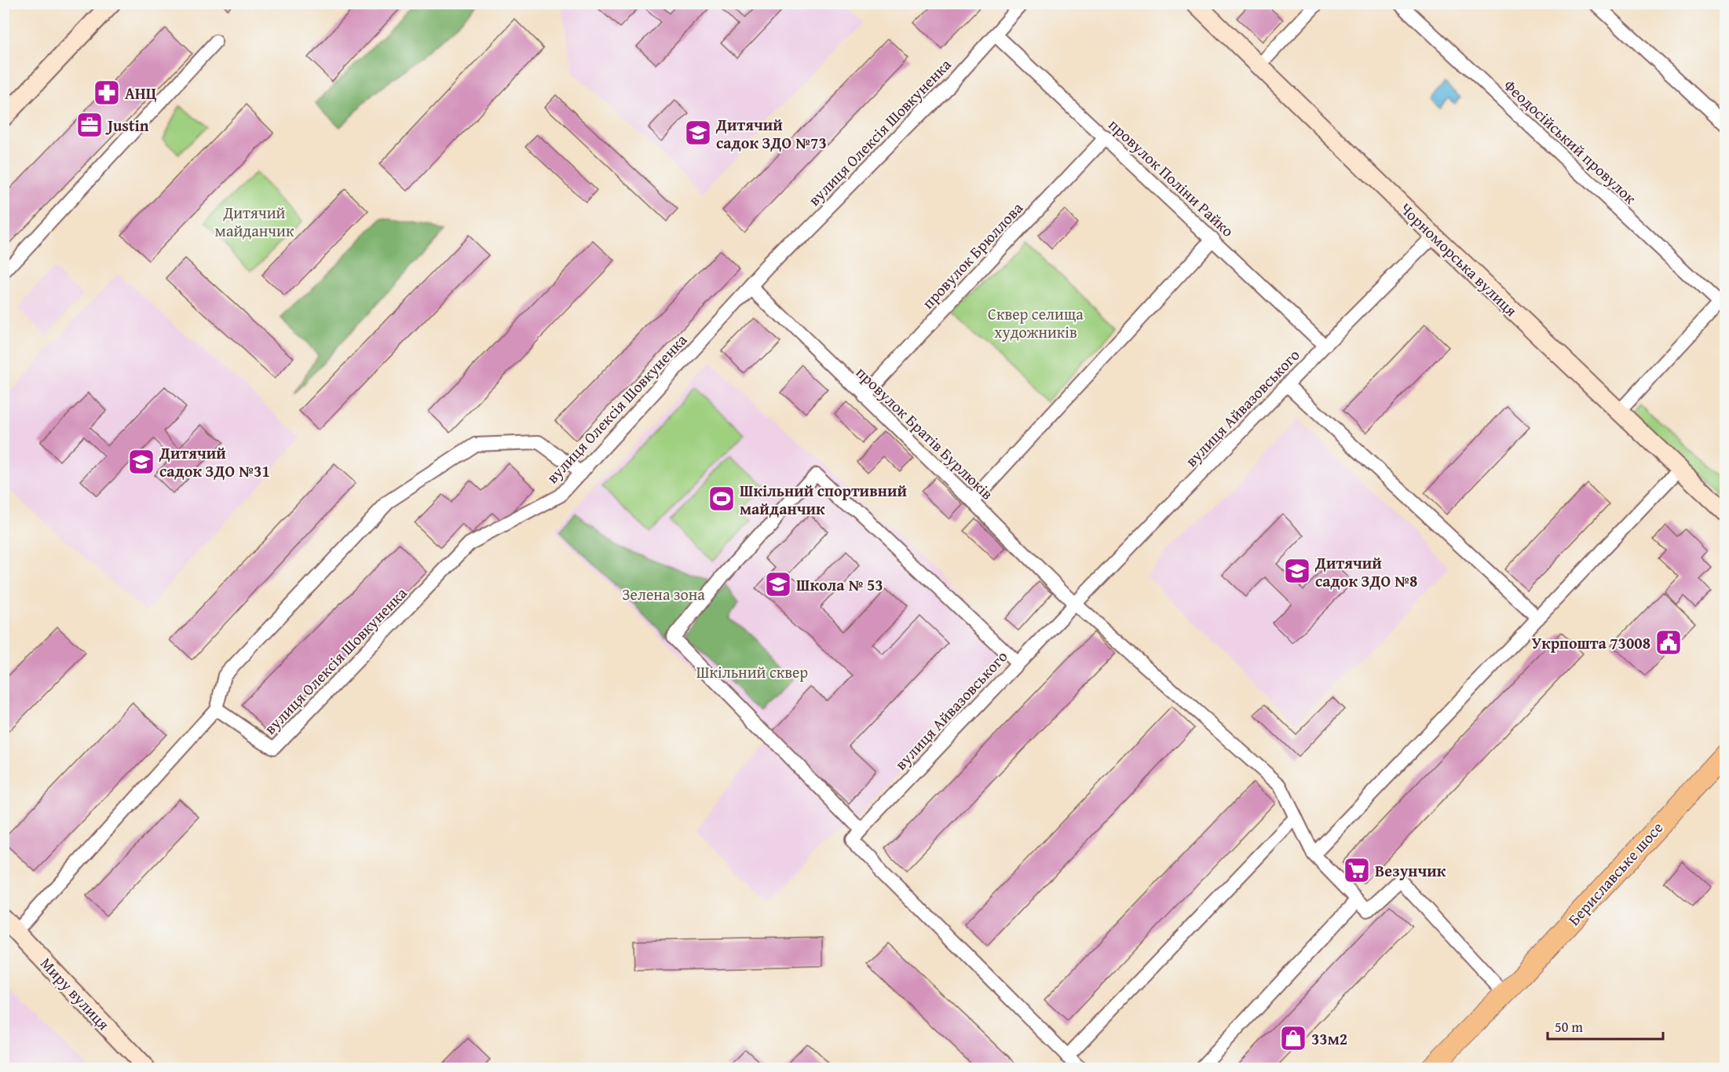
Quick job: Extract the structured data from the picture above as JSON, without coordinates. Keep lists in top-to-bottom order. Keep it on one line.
{"streets":{"main road":["Бериславське шосе"],"street":["вулиця Олексія Шовкуненка","Феодосійський провулок","провулок Поліни Райко","провулок Брюллова","Чорноморська вулиця","вулиця Айвазовського","провулок Братів Бурлюків","Миру вулиця"]},"crossings":[["вулиця Олексія Шовкуненка","провулок Поліни Райко"],["вулиця Олексія Шовкуненка","провулок Братів Бурлюків"],["провулок Поліни Райко","провулок Брюллова"],["провулок Поліни Райко","вулиця Айвазовського"],["провулок Брюллова","провулок Братів Бурлюків"],["Чорноморська вулиця","вулиця Айвазовського"],["вулиця Айвазовського","провулок Братів Бурлюків"]],"parks":["Дитячий майданчик","Сквер селища художників","Зелена зона","Шкільний сквер"],"places":{"pharmacy":["АНЦ"],"office":["Justin"],"school or university":["Дитячий садок ЗДО №73","Дитячий садок ЗДО №31","Дитячий садок ЗДО №8","Школа № 53"],"sports":["Шкільний спортивний майданчик"],"public building":["Укрпошта 73008"],"supermarket":["Везунчик"],"shop":["33м2"]},"scale_bar":"50 m"}
